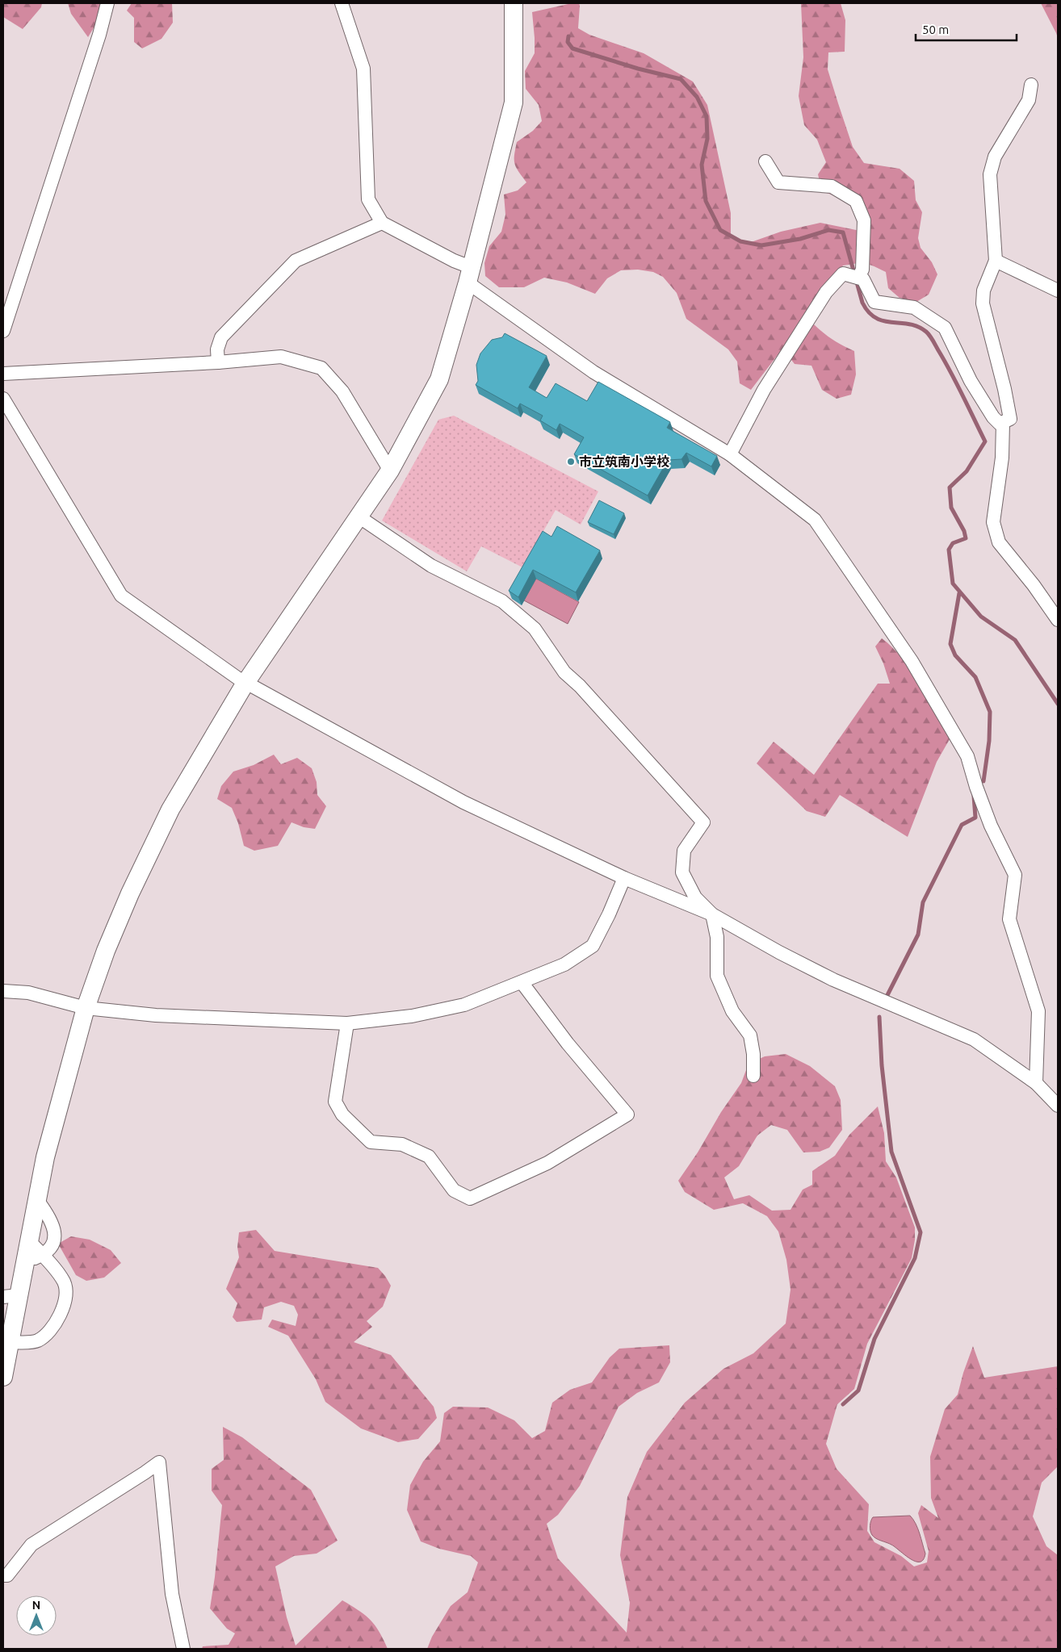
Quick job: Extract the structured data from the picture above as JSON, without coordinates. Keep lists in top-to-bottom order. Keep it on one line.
{"places":["市立筑南小学校"],"scale_bar":"50 m","north":"top"}
